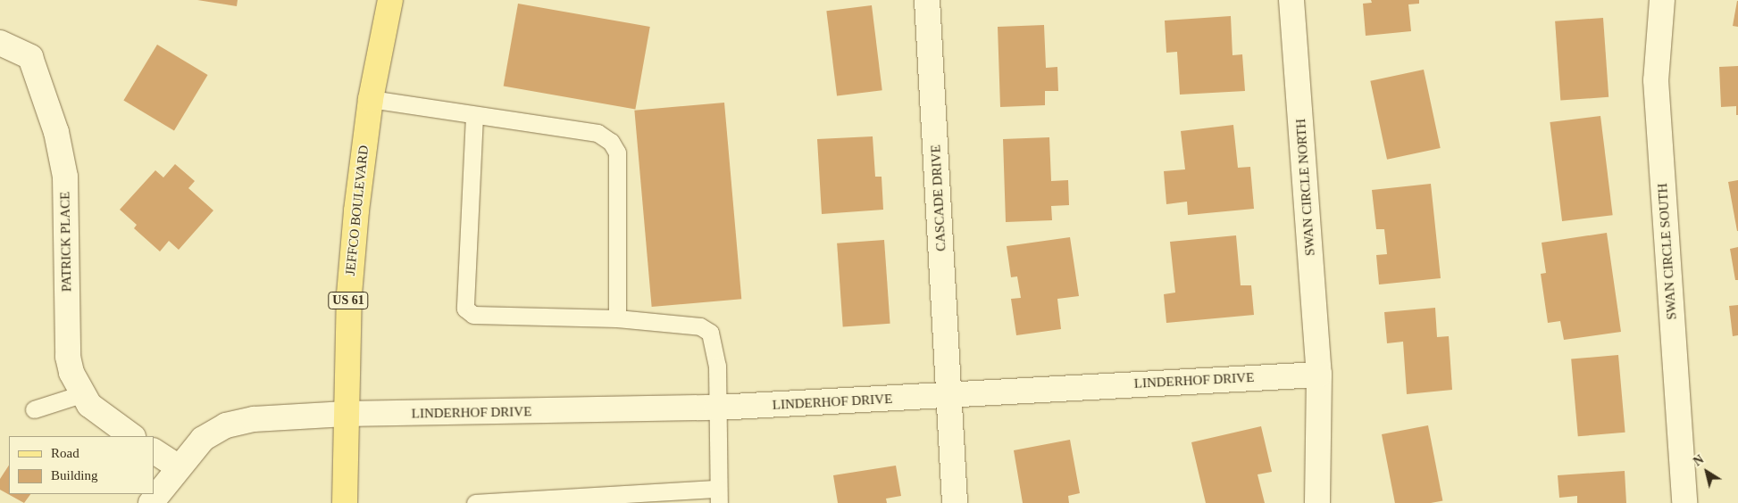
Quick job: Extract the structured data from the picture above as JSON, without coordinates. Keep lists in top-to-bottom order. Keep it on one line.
{"streets":{"main road":["JEFFCO BOULEVARD","US 61"],"street":["SWAN CIRCLE NORTH","CASCADE DRIVE","PATRICK PLACE","SWAN CIRCLE SOUTH","LINDERHOF DRIVE"]},"crossings":[["SWAN CIRCLE NORTH","LINDERHOF DRIVE"],["CASCADE DRIVE","LINDERHOF DRIVE"],["JEFFCO BOULEVARD","LINDERHOF DRIVE"]],"legend":["Road","Building"],"north":"top left"}
